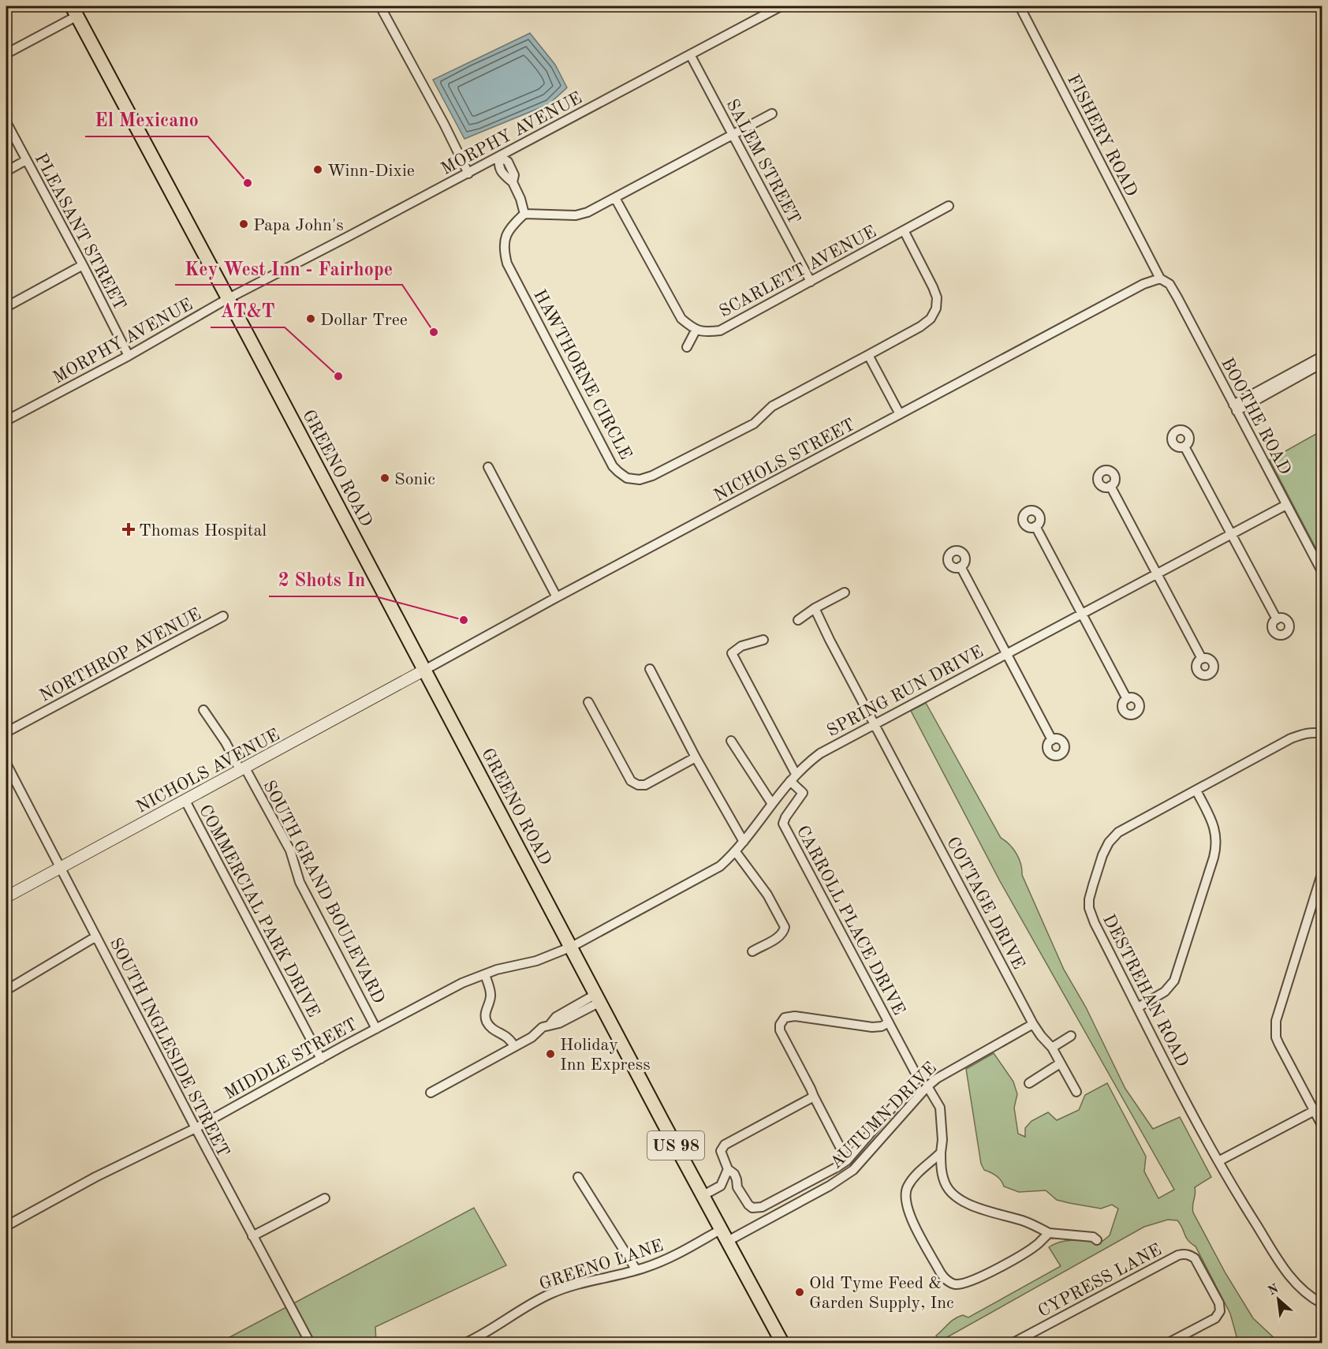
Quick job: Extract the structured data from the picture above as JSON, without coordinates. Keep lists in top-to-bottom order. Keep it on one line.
{"streets":{"main road":["GREENO ROAD","US 98"],"street":["MORPHY AVENUE","FISHERY ROAD","SALEM STREET","PLEASANT STREET","SCARLETT AVENUE","HAWTHORNE CIRCLE","BOOTHE ROAD","NICHOLS STREET","NORTHROP AVENUE","SPRING RUN DRIVE","NICHOLS AVENUE","SOUTH GRAND BOULEVARD","COTTAGE DRIVE","COMMERCIAL PARK DRIVE","CARROLL PLACE DRIVE","DESTREHAN ROAD","SOUTH INGLESIDE STREET","MIDDLE STREET","AUTUMN DRIVE","GREENO LANE","CYPRESS LANE"]},"crossings":[["MORPHY AVENUE","SALEM STREET"],["MORPHY AVENUE","PLEASANT STREET"],["MORPHY AVENUE","GREENO ROAD"],["FISHERY ROAD","BOOTHE ROAD"],["FISHERY ROAD","NICHOLS STREET"],["SALEM STREET","SCARLETT AVENUE"],["SCARLETT AVENUE","HAWTHORNE CIRCLE"],["BOOTHE ROAD","NICHOLS STREET"],["BOOTHE ROAD","SPRING RUN DRIVE"],["NICHOLS STREET","GREENO ROAD"],["NICHOLS STREET","NICHOLS AVENUE"],["GREENO ROAD","SPRING RUN DRIVE"],["GREENO ROAD","NICHOLS AVENUE"],["GREENO ROAD","MIDDLE STREET"],["GREENO ROAD","US 98"],["SPRING RUN DRIVE","COTTAGE DRIVE"],["SPRING RUN DRIVE","CARROLL PLACE DRIVE"],["SPRING RUN DRIVE","MIDDLE STREET"],["SPRING RUN DRIVE","US 98"],["NICHOLS AVENUE","SOUTH GRAND BOULEVARD"],["NICHOLS AVENUE","COMMERCIAL PARK DRIVE"],["NICHOLS AVENUE","SOUTH INGLESIDE STREET"],["SOUTH GRAND BOULEVARD","MIDDLE STREET"],["COTTAGE DRIVE","AUTUMN DRIVE"],["COMMERCIAL PARK DRIVE","MIDDLE STREET"],["SOUTH INGLESIDE STREET","MIDDLE STREET"],["MIDDLE STREET","US 98"],["AUTUMN DRIVE","US 98"],["US 98","GREENO LANE"]],"places":{"other":["Winn-Dixie","El Mexicano","Papa John's","Dollar Tree","Key West Inn - Fairhope","AT&T","Sonic","2 Shots In","Holiday Inn Express","Old Tyme Feed & Garden Supply, Inc"],"health":["Thomas Hospital"]},"north":"top left"}
